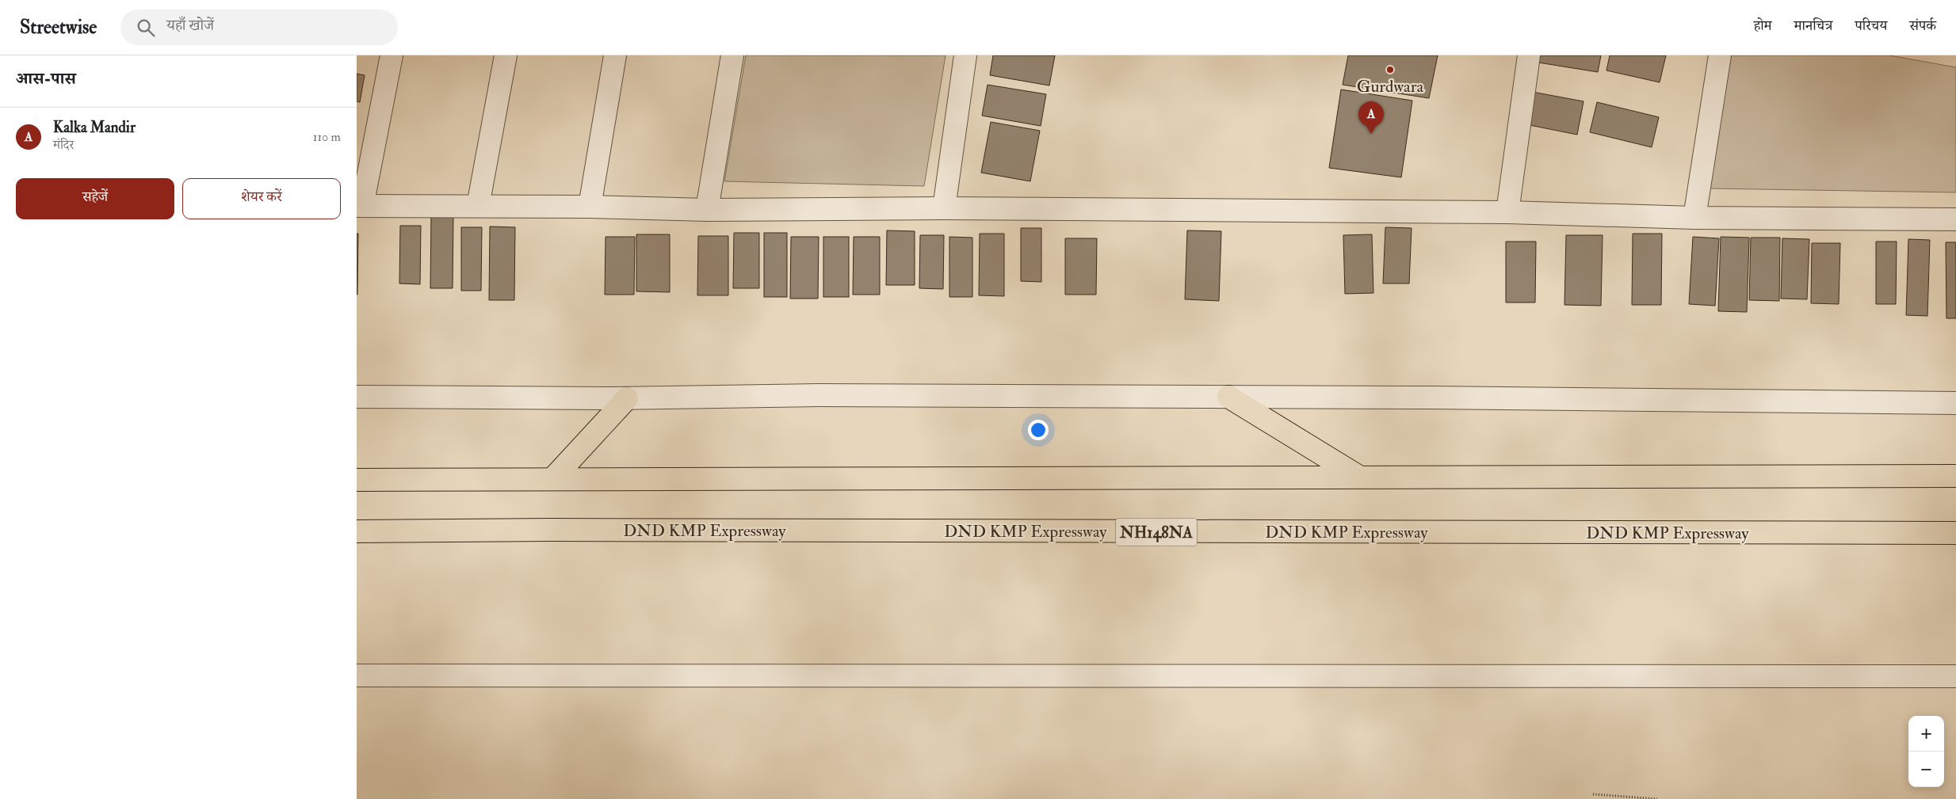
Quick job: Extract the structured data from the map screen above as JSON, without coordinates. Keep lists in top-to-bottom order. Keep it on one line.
{"streets":{"highway":["DND KMP Expressway","NH148NA"]},"places":["Gurdwara"],"page":{"header":"Streetwise","search":"यहाँ खोजें","nav":["होम","मानचित्र","परिचय","संपर्क"],"heading":"आस-पास","pins":"A","list":[{"mark":"A","name":"Kalka Mandir","note":"मंदिर","value":"110 m"}],"buttons":["सहेजें","शेयर करें"],"map_buttons":["+","−"]}}
